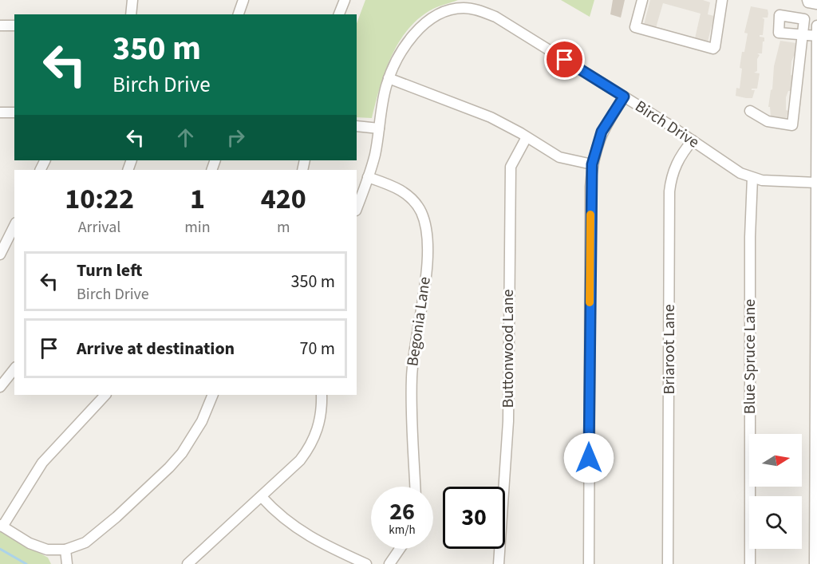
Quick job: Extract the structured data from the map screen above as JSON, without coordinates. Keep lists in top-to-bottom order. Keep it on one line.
{"streets":{"street":["Birch Drive","Begonia Lane","Buttonwood Lane","Briaroot Lane","Blue Spruce Lane"]},"crossings":[["Birch Drive","Begonia Lane"],["Birch Drive","Briaroot Lane"],["Birch Drive","Blue Spruce Lane"]],"north":"right","page":{"turn":["350 m","Birch Drive"],"eta":["10:22","Arrival","1","min","420","m"],"list":[{"name":"Turn left","note":"Birch Drive","value":"350 m"},{"name":"Arrive at destination","value":"70 m"}],"speed":"26 km/h","limit":"30"}}
